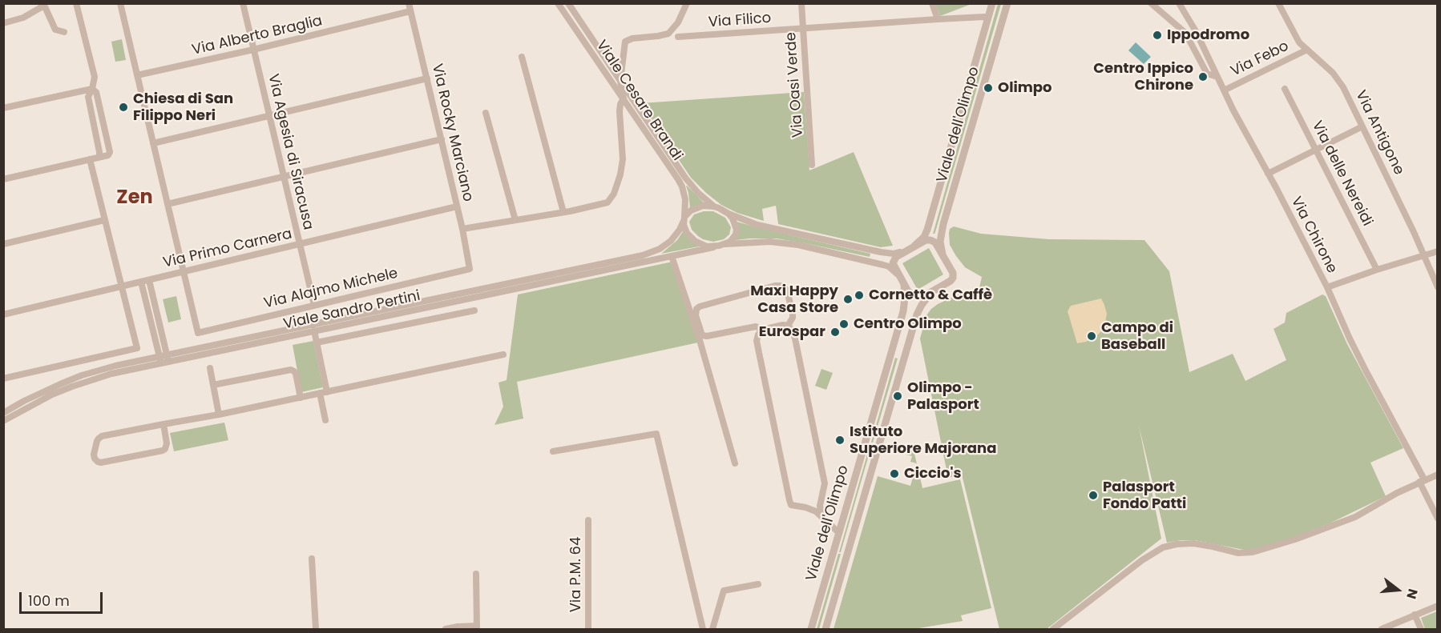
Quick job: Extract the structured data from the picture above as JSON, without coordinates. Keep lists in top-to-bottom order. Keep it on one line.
{"streets":{"street":["Via Filico","Via Alberto Braglia","Via Febo","Via Oasi Verde","Viale Cesare Brandi","Viale dell'Olimpo","Via Rocky Marciano","Via Antigone","Via Agesia di Siracusa","Via delle Nereidi","Via Chirone","Via Primo Carnera","Via Alajmo Michele","Viale Sandro Pertini","Via P.M. 64"]},"crossings":[["Via Filico","Via Oasi Verde"],["Via Filico","Viale dell'Olimpo"],["Via Alberto Braglia","Via Rocky Marciano"],["Via Alberto Braglia","Via Agesia di Siracusa"],["Via Febo","Via Antigone"],["Via Febo","Via Chirone"],["Viale Cesare Brandi","Viale Sandro Pertini"],["Via Rocky Marciano","Via Primo Carnera"],["Via Rocky Marciano","Via Alajmo Michele"],["Via Agesia di Siracusa","Via Primo Carnera"],["Via Agesia di Siracusa","Via Alajmo Michele"],["Via Primo Carnera","Via Alajmo Michele"]],"districts":["Zen"],"places":["Ippodromo","Centro Ippico Chirone","Olimpo","Chiesa di San Filippo Neri","Cornetto & Caffè","Maxi Happy Casa Store","Centro Olimpo","Eurospar","Campo di Baseball","Olimpo - Palasport","Istituto Superiore Majorana","Ciccio's","Palasport Fondo Patti"],"scale_bar":"100 m","north":"right"}
